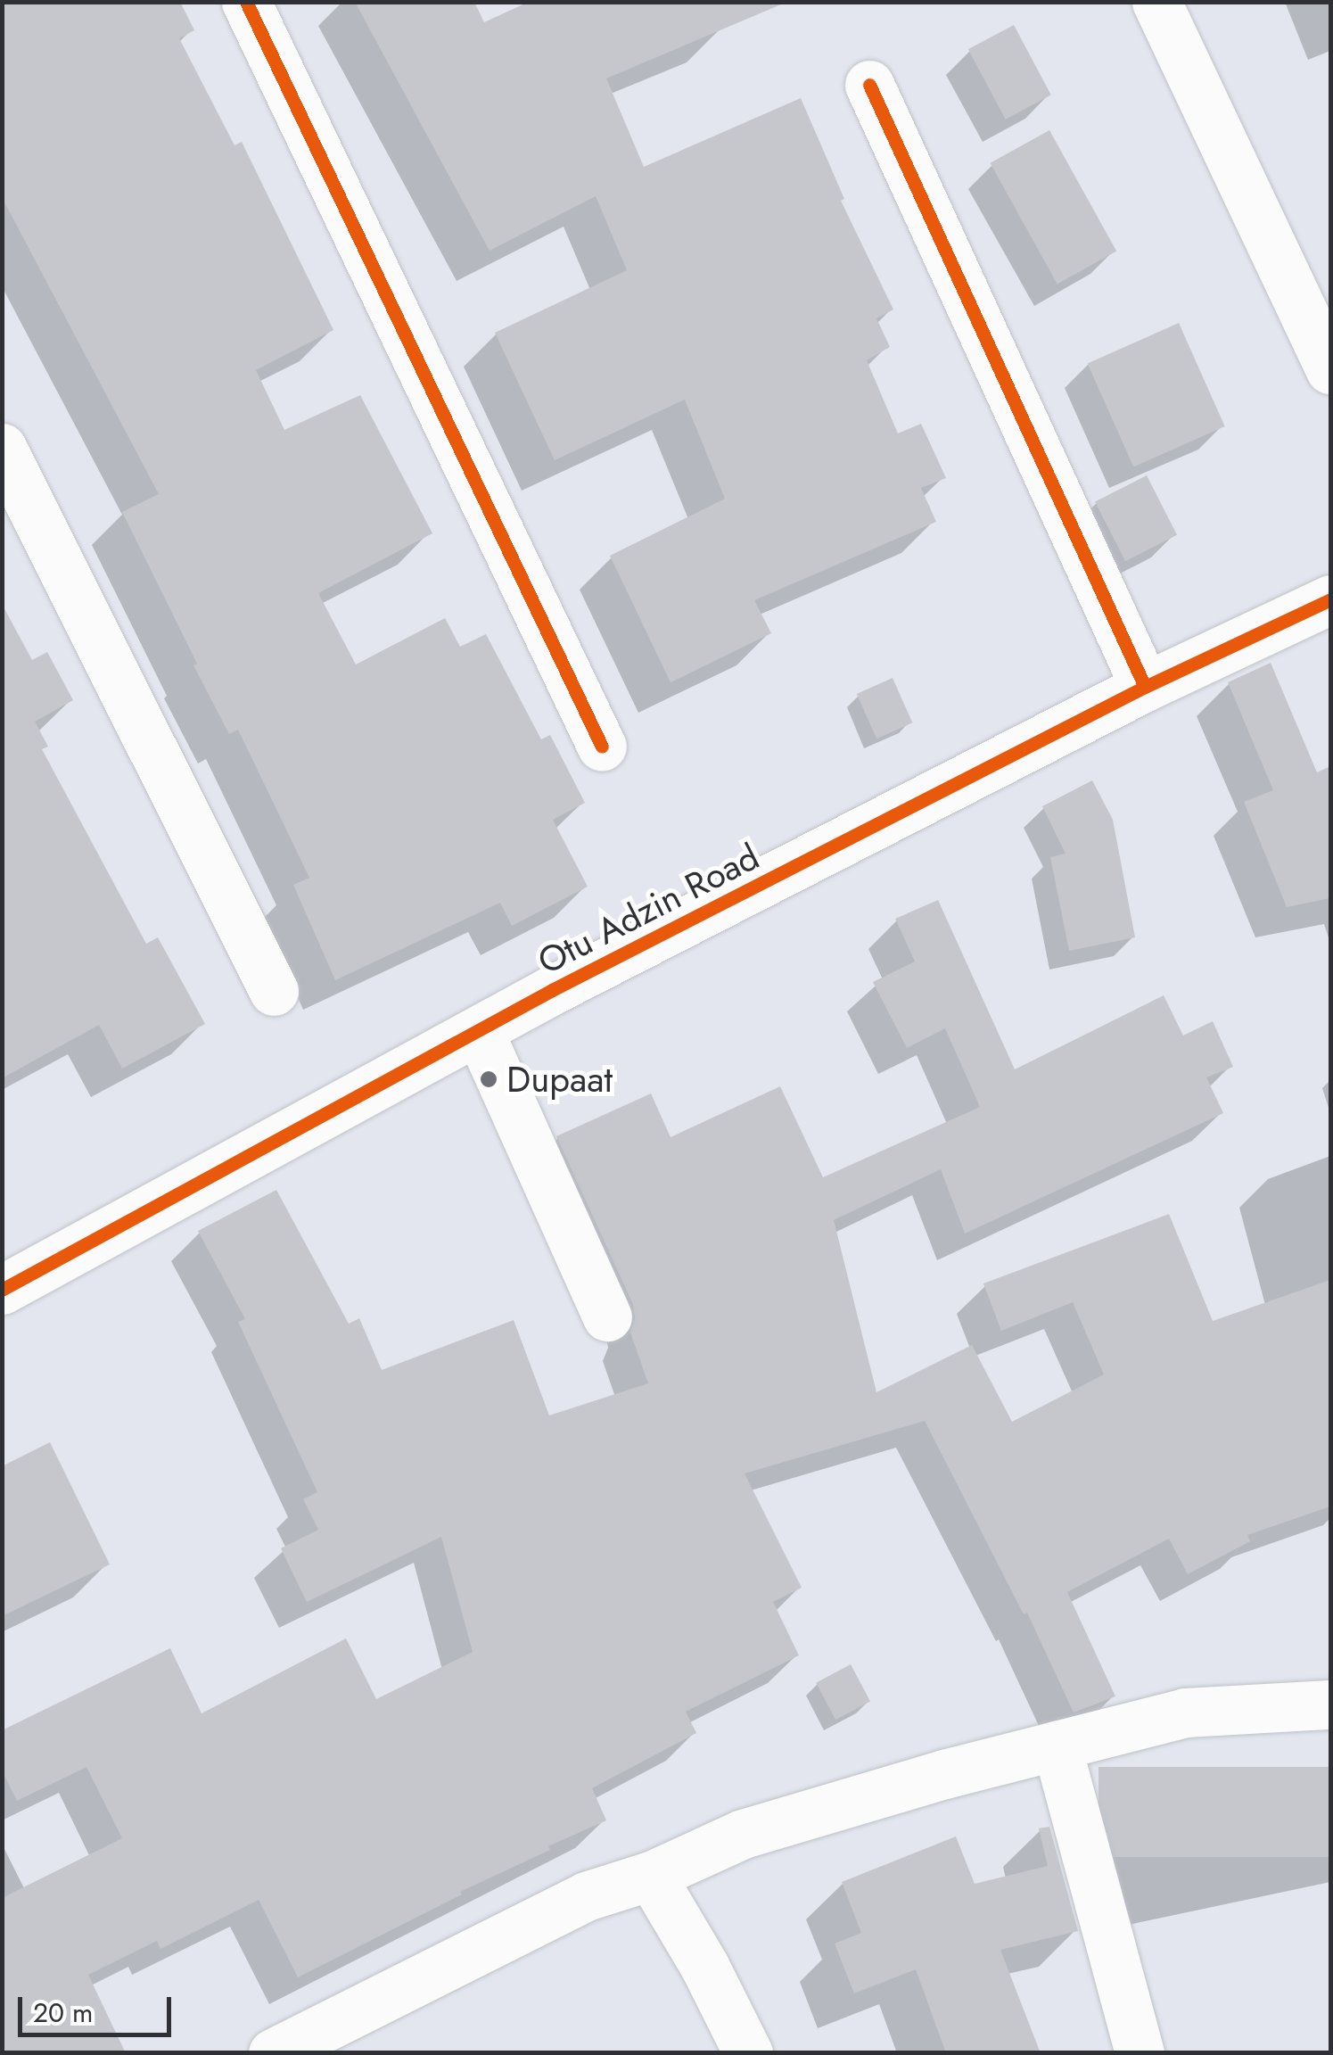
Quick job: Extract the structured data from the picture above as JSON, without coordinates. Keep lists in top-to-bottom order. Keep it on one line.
{"streets":{"street":["Otu Adzin Road"]},"places":["Dupaat"],"scale_bar":"20 m"}
